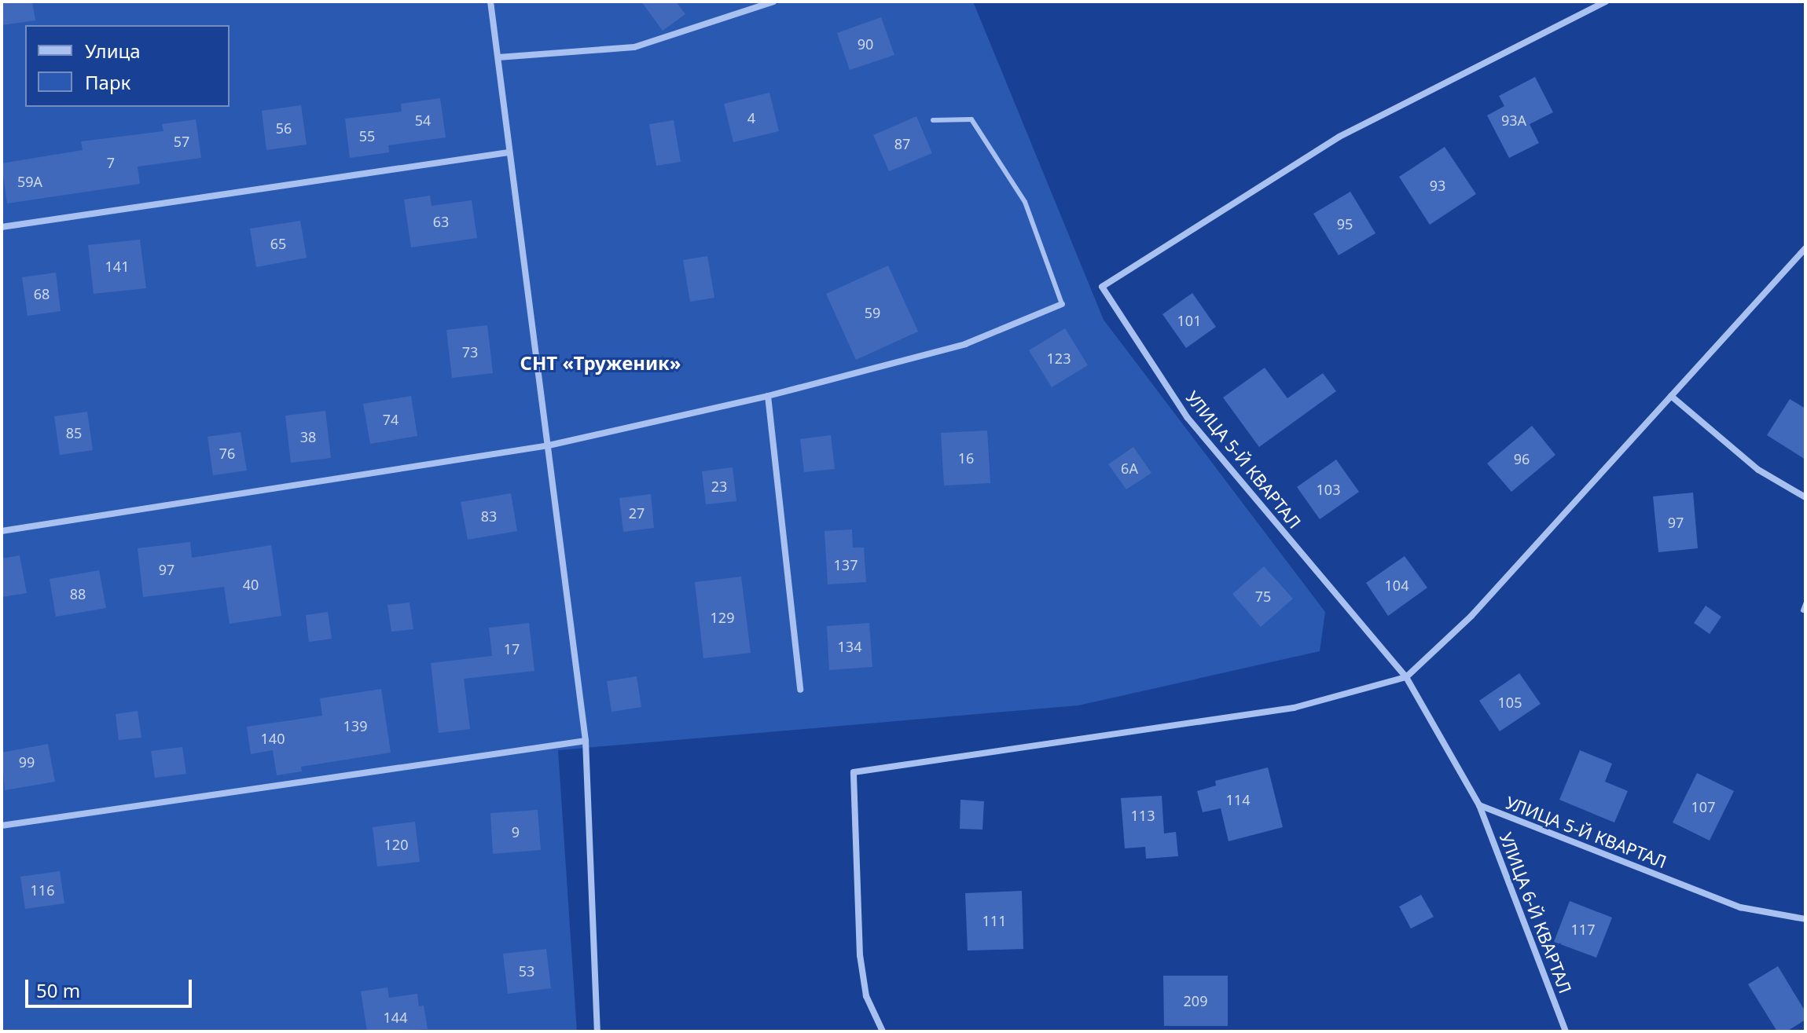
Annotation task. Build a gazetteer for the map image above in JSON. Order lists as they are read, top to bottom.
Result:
{
  "streets": {
    "street": ["УЛИЦА 5-Й КВАРТАЛ", "УЛИЦА 6-Й КВАРТАЛ"]
  },
  "crossings": [
    ["УЛИЦА 5-Й КВАРТАЛ", "УЛИЦА 6-Й КВАРТАЛ"]
  ],
  "districts": ["СНТ «Труженик»"],
  "house_numbers": [
    "90",
    "4",
    "54",
    "93А",
    "56",
    "55",
    "57",
    "87",
    "7",
    "59А",
    "93",
    "63",
    "95",
    "65",
    "141",
    "68",
    "59",
    "101",
    "73",
    "123",
    "74",
    "85",
    "38",
    "76",
    "16",
    "96",
    "6А",
    "23",
    "103",
    "27",
    "83",
    "97",
    "137",
    "97",
    "40",
    "104",
    "88",
    "75",
    "129",
    "134",
    "17",
    "105",
    "139",
    "140",
    "99",
    "114",
    "107",
    "113",
    "9",
    "120",
    "116",
    "111",
    "117",
    "53",
    "209",
    "144"
  ],
  "legend": ["Улица", "Парк"],
  "scale_bar": "50 m"
}
